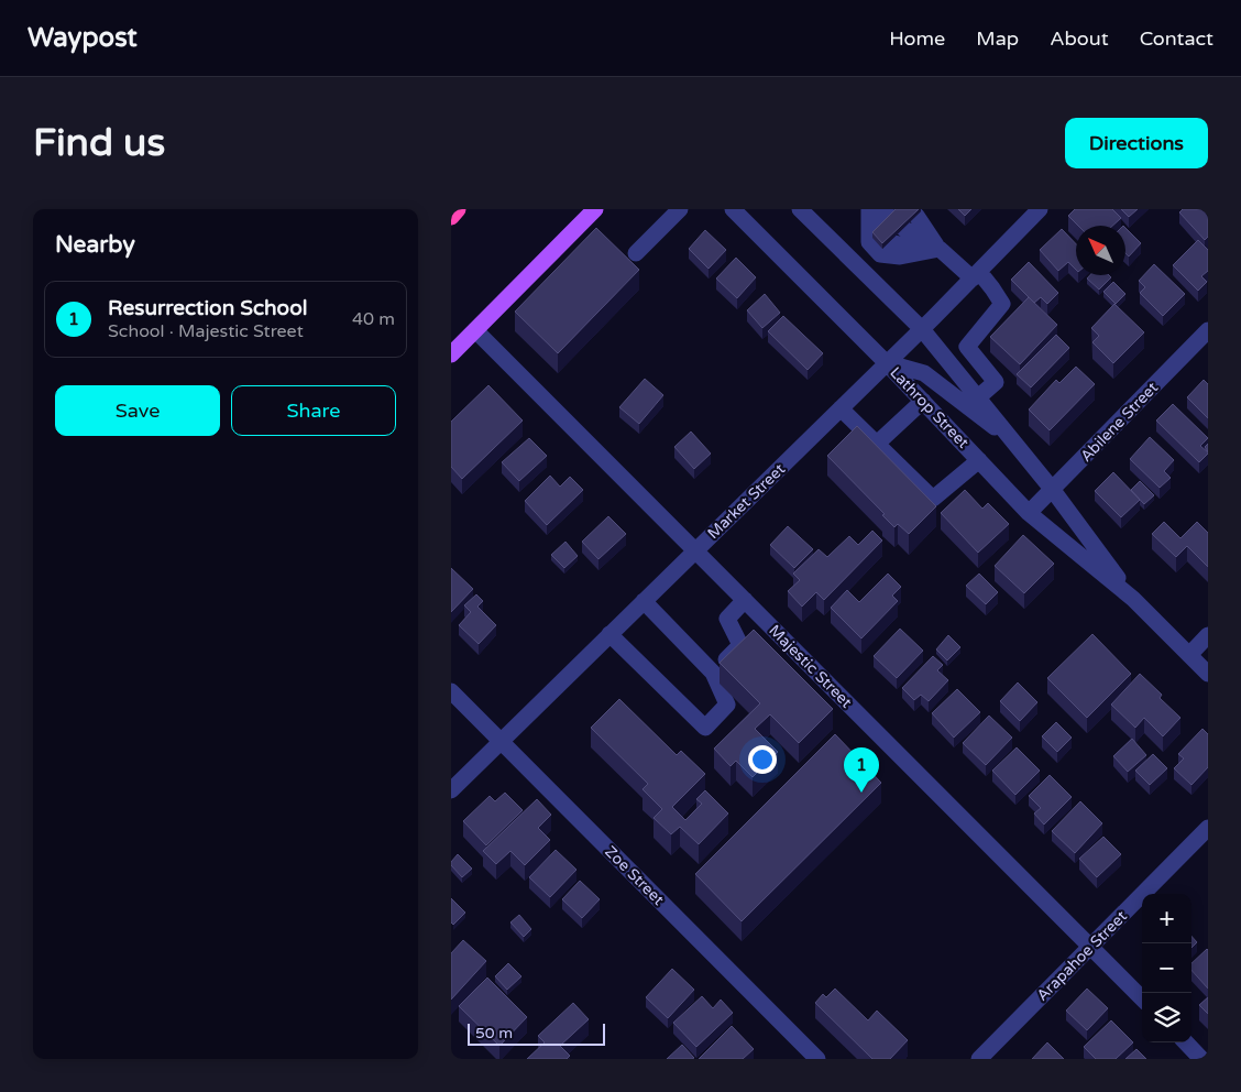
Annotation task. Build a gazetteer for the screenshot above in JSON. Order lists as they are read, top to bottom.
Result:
{
  "streets": {
    "street": [
      "Lathrop Street",
      "Abilene Street",
      "Market Street",
      "Majestic Street",
      "Zoe Street",
      "Arapahoe Street"
    ]
  },
  "crossings": [
    ["Lathrop Street", "Abilene Street"],
    ["Lathrop Street", "Market Street"],
    ["Market Street", "Majestic Street"],
    ["Market Street", "Zoe Street"],
    ["Majestic Street", "Arapahoe Street"]
  ],
  "scale_bar": "50 m",
  "north": "top left",
  "page": {
    "header": "Waypost",
    "nav": [
      "Home",
      "Map",
      "About",
      "Contact"
    ],
    "buttons": [
      "Directions",
      ["Save", "Share"]
    ],
    "title": "Find us",
    "heading": "Nearby",
    "list": [
      {
        "mark": "1",
        "name": "Resurrection School",
        "note": "School · Majestic Street",
        "value": "40 m"
      }
    ],
    "pins": "1",
    "map_buttons": ["+", "−"],
    "scale": "50 m"
  }
}
